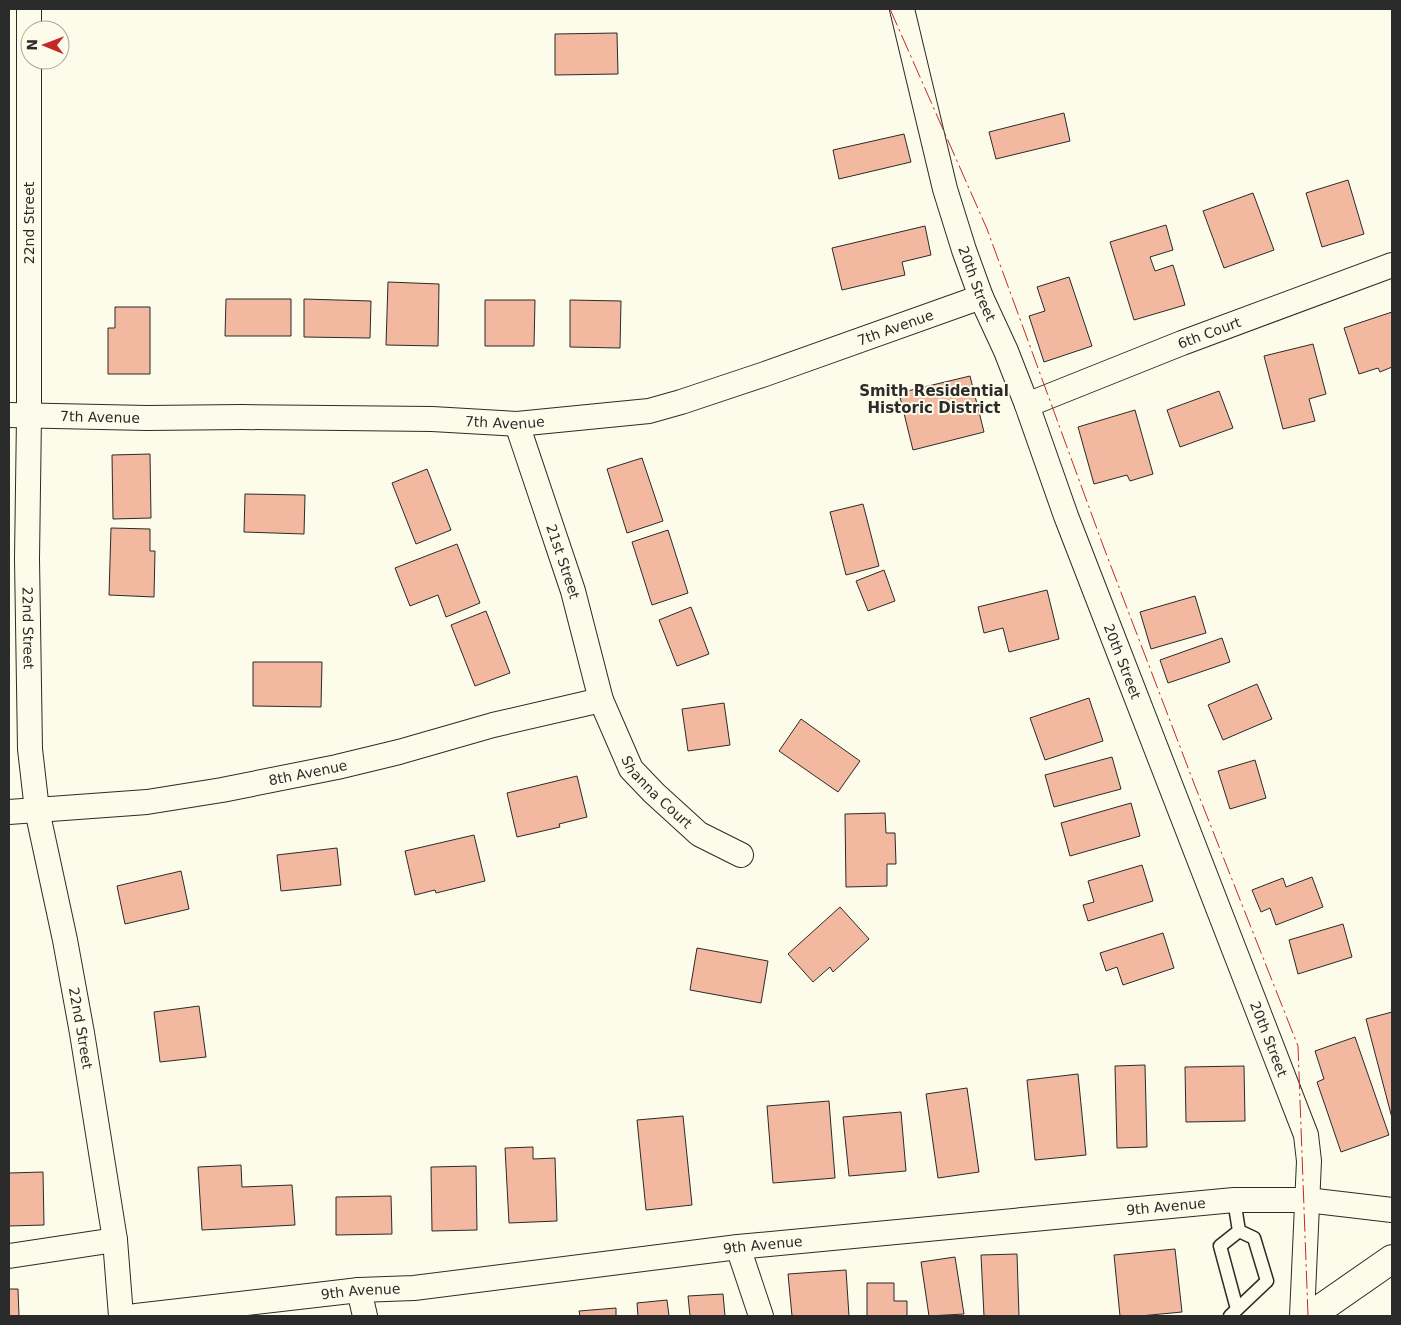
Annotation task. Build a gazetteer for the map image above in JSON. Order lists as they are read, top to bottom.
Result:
{
  "streets": {
    "street": [
      "22nd Street",
      "20th Street",
      "7th Avenue",
      "6th Court",
      "21st Street",
      "8th Avenue",
      "Shanna Court",
      "9th Avenue"
    ]
  },
  "crossings": [
    ["22nd Street", "7th Avenue"],
    ["22nd Street", "8th Avenue"],
    ["20th Street", "7th Avenue"],
    ["20th Street", "6th Court"],
    ["20th Street", "9th Avenue"],
    ["7th Avenue", "21st Street"],
    ["21st Street", "8th Avenue"],
    ["21st Street", "Shanna Court"],
    ["8th Avenue", "Shanna Court"]
  ],
  "districts": ["Smith Residential Historic District"],
  "north": "left"
}
